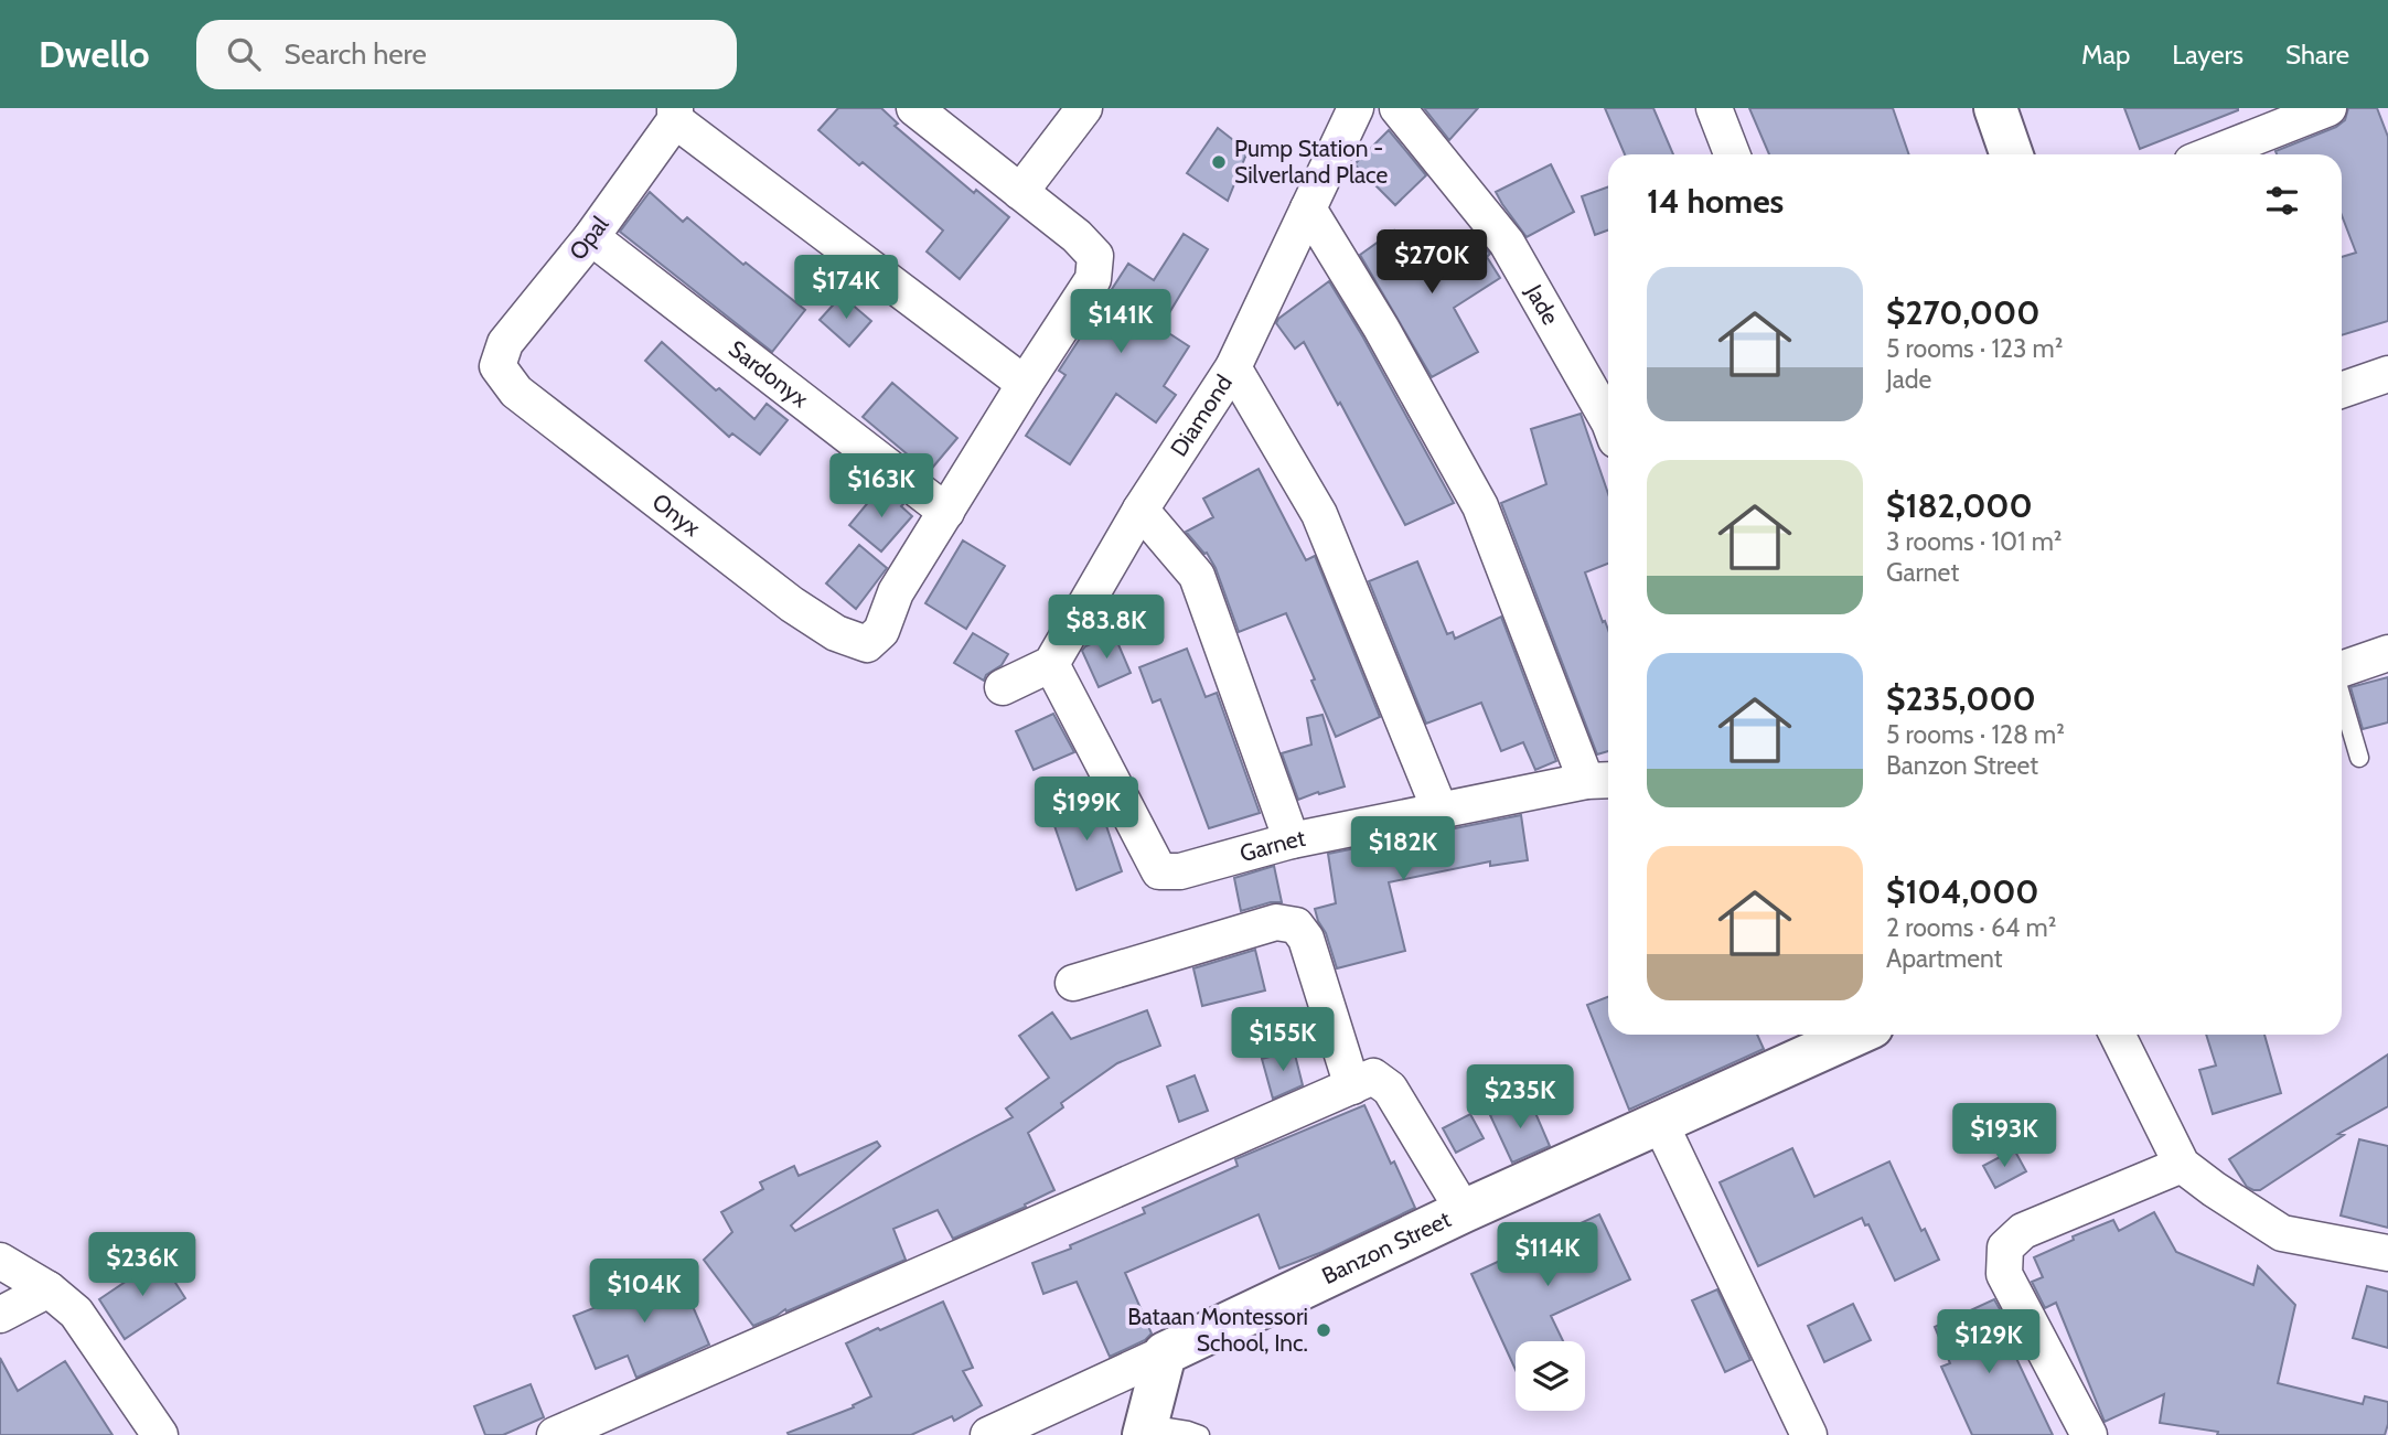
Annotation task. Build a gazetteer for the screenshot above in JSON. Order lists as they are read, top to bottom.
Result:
{
  "streets": {
    "street": [
      "Opal",
      "Jade",
      "Sardonyx",
      "Diamond",
      "Onyx",
      "Garnet",
      "Banzon Street"
    ]
  },
  "crossings": [
    ["Opal", "Sardonyx"],
    ["Opal", "Onyx"],
    ["Sardonyx", "Onyx"],
    ["Diamond", "Garnet"]
  ],
  "places": ["Pump Station - Silverland Place", "Bataan Montessori School, Inc."],
  "page": {
    "header": "Dwello",
    "search": "Search here",
    "nav": ["Map", "Layers", "Share"],
    "heading": "14 homes",
    "price": [
      "$270K",
      "$174K",
      "$141K",
      "$163K",
      "$83.8K",
      "$199K",
      "$182K",
      "$155K",
      "$235K",
      "$193K",
      "$114K",
      "$236K",
      "$104K",
      "$129K"
    ],
    "list": [
      {
        "name": "$270,000",
        "note": "5 rooms · 123 m² · Jade"
      },
      {
        "name": "$182,000",
        "note": "3 rooms · 101 m² · Garnet"
      },
      {
        "name": "$235,000",
        "note": "5 rooms · 128 m² · Banzon Street"
      },
      {
        "name": "$104,000",
        "note": "2 rooms · 64 m² · Apartment"
      }
    ]
  }
}
